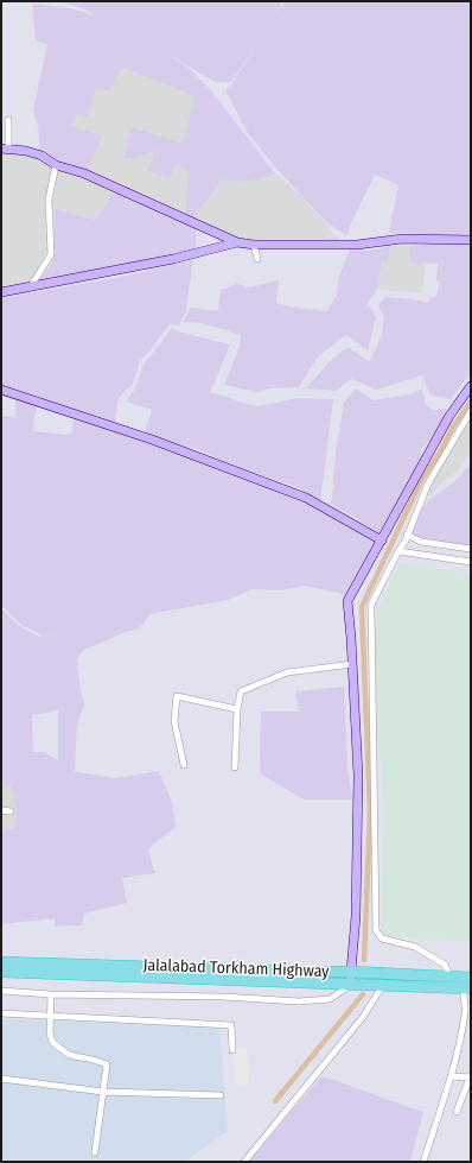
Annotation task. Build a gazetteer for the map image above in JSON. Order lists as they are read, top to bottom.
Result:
{
  "streets": {
    "highway": ["Jalalabad Torkham Highway"]
  }
}
